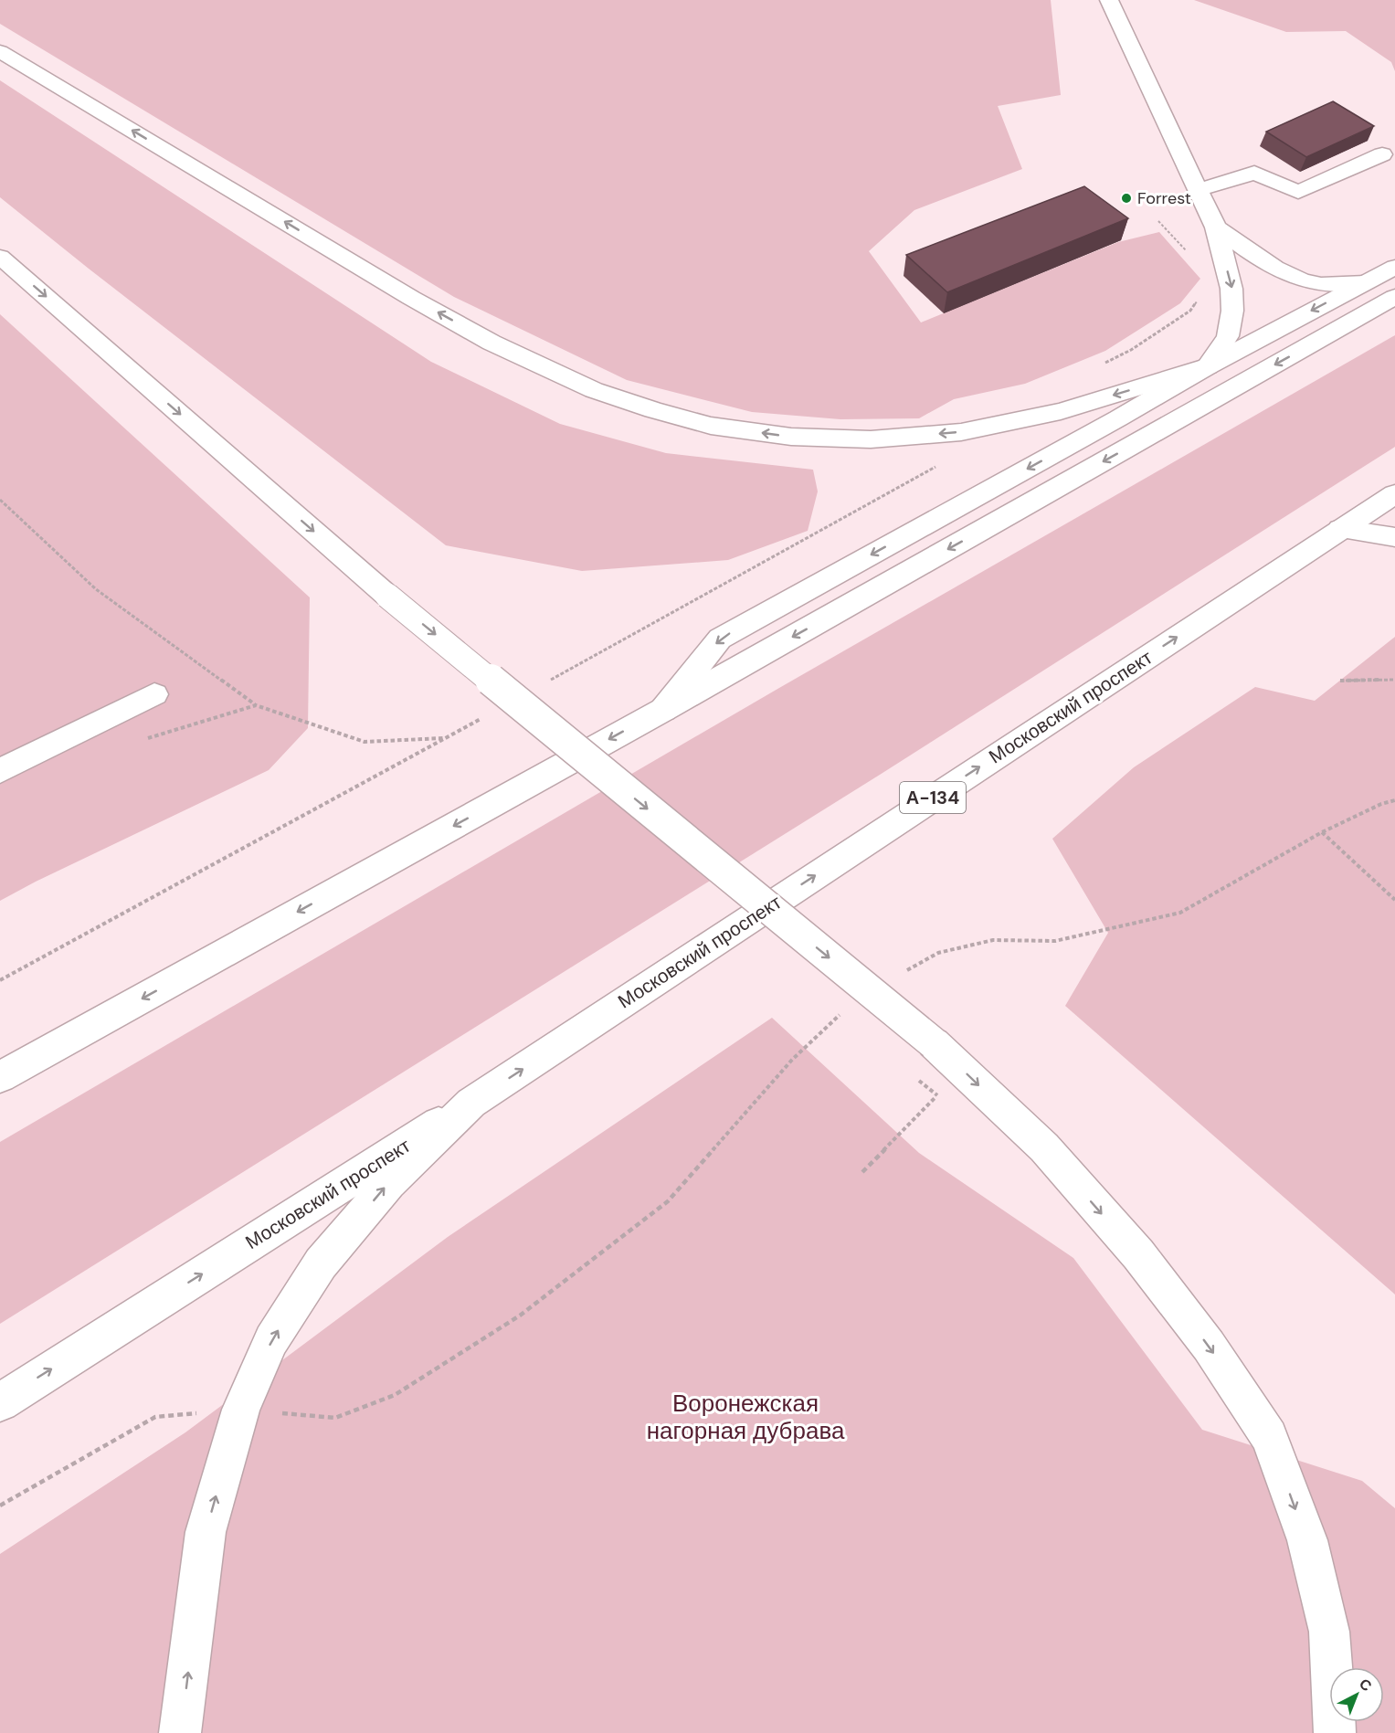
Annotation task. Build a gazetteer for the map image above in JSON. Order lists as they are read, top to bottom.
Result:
{
  "streets": {
    "main road": ["Московский проспект", "А-134"]
  },
  "parks": ["Воронежская нагорная дубрава"],
  "places": ["Forrest"],
  "north": "top right"
}
